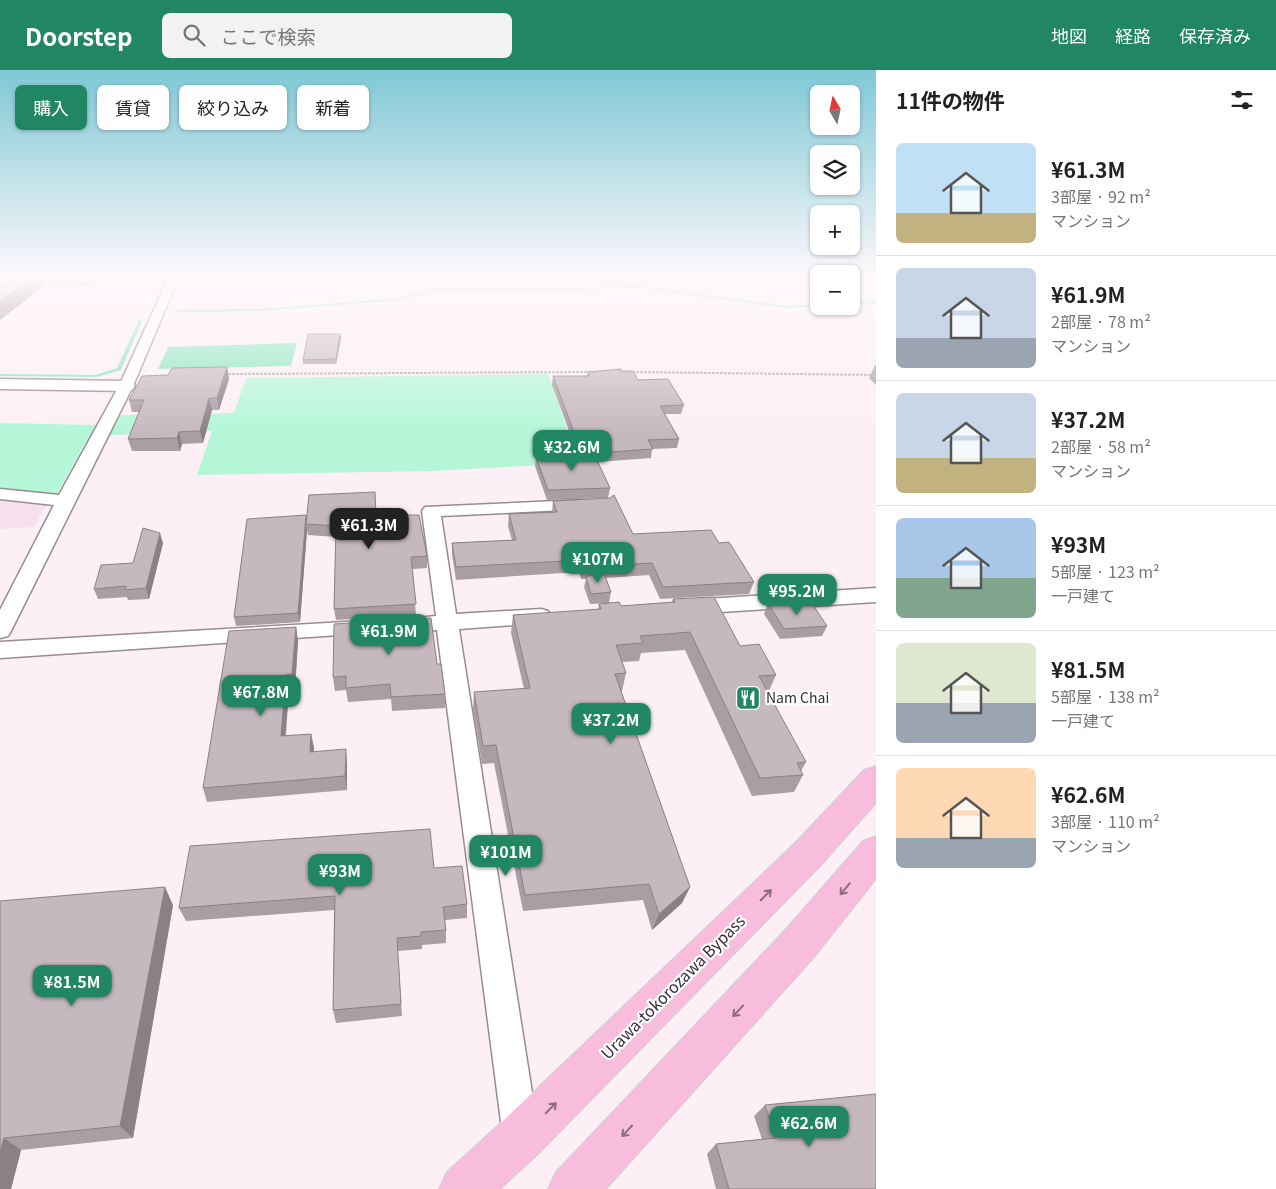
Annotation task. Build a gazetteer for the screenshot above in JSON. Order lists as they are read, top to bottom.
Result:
{
  "streets": {
    "highway": ["Urawa-tokorozawa Bypass"]
  },
  "places": {
    "restaurant": ["Nam Chai"]
  },
  "north": "top",
  "page": {
    "header": "Doorstep",
    "search": "ここで検索",
    "nav": ["地図", "経路", "保存済み"],
    "heading": "11件の物件",
    "map_buttons": ["+", "−"],
    "chip": [
      "購入",
      "賃貸",
      "絞り込み",
      "新着"
    ],
    "list": [
      {
        "name": "¥61.3M",
        "note": "3部屋 · 92 m² · マンション"
      },
      {
        "name": "¥61.9M",
        "note": "2部屋 · 78 m² · マンション"
      },
      {
        "name": "¥37.2M",
        "note": "2部屋 · 58 m² · マンション"
      },
      {
        "name": "¥93M",
        "note": "5部屋 · 123 m² · 一戸建て"
      },
      {
        "name": "¥81.5M",
        "note": "5部屋 · 138 m² · 一戸建て"
      },
      {
        "name": "¥62.6M",
        "note": "3部屋 · 110 m² · マンション"
      }
    ],
    "price": [
      "¥32.6M",
      "¥61.3M",
      "¥107M",
      "¥95.2M",
      "¥61.9M",
      "¥67.8M",
      "¥37.2M",
      "¥101M",
      "¥93M",
      "¥81.5M",
      "¥62.6M"
    ]
  }
}
